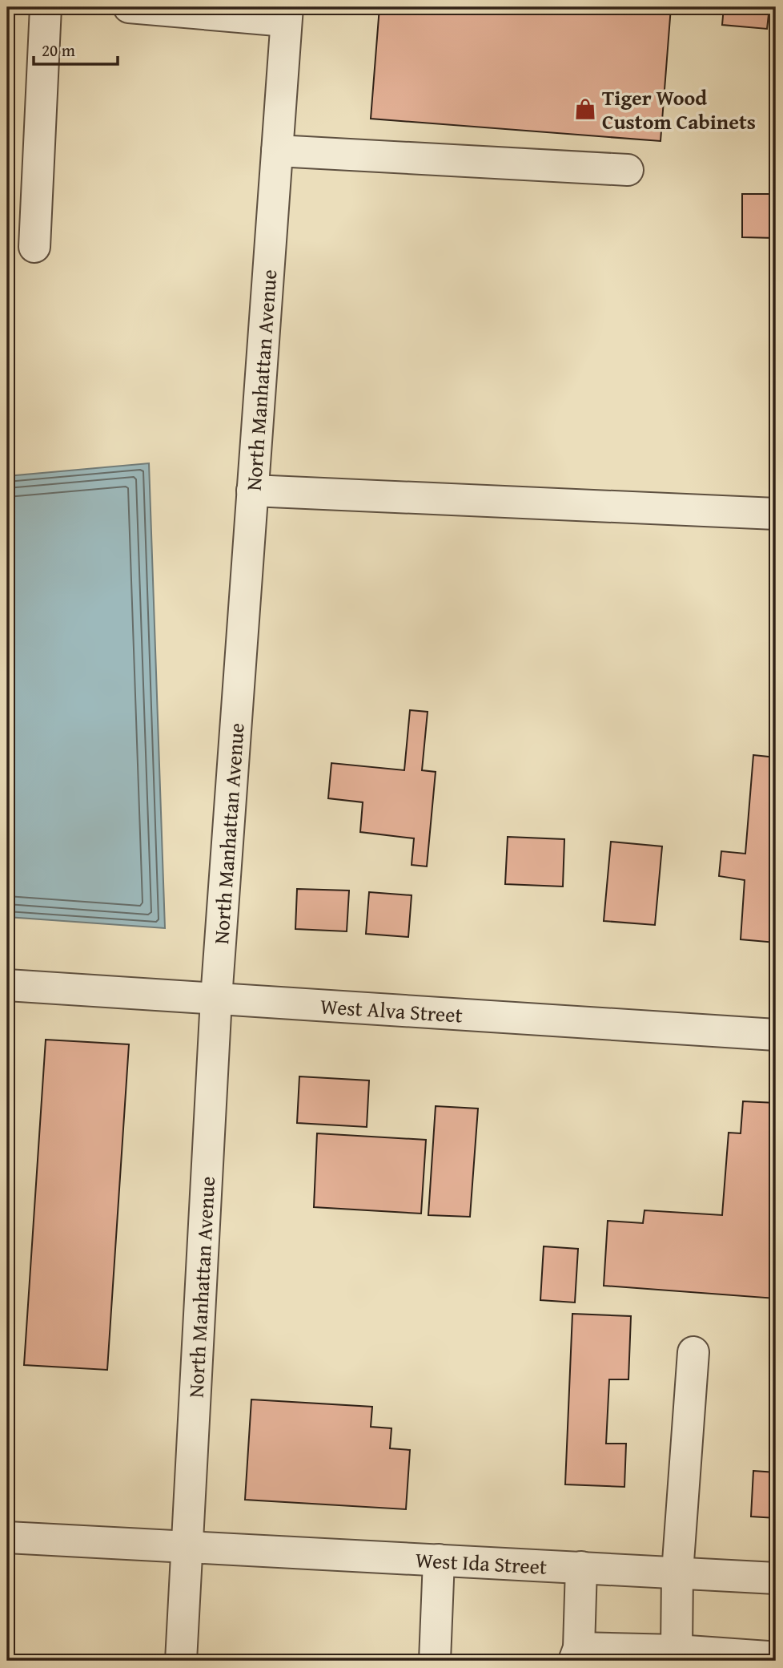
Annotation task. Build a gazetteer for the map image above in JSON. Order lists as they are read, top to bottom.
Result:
{
  "streets": {
    "street": ["North Manhattan Avenue", "West Alva Street", "West Ida Street"]
  },
  "crossings": [
    ["North Manhattan Avenue", "West Alva Street"],
    ["North Manhattan Avenue", "West Ida Street"]
  ],
  "places": {
    "shop": ["Tiger Wood Custom Cabinets"]
  },
  "scale_bar": "20 m"
}
